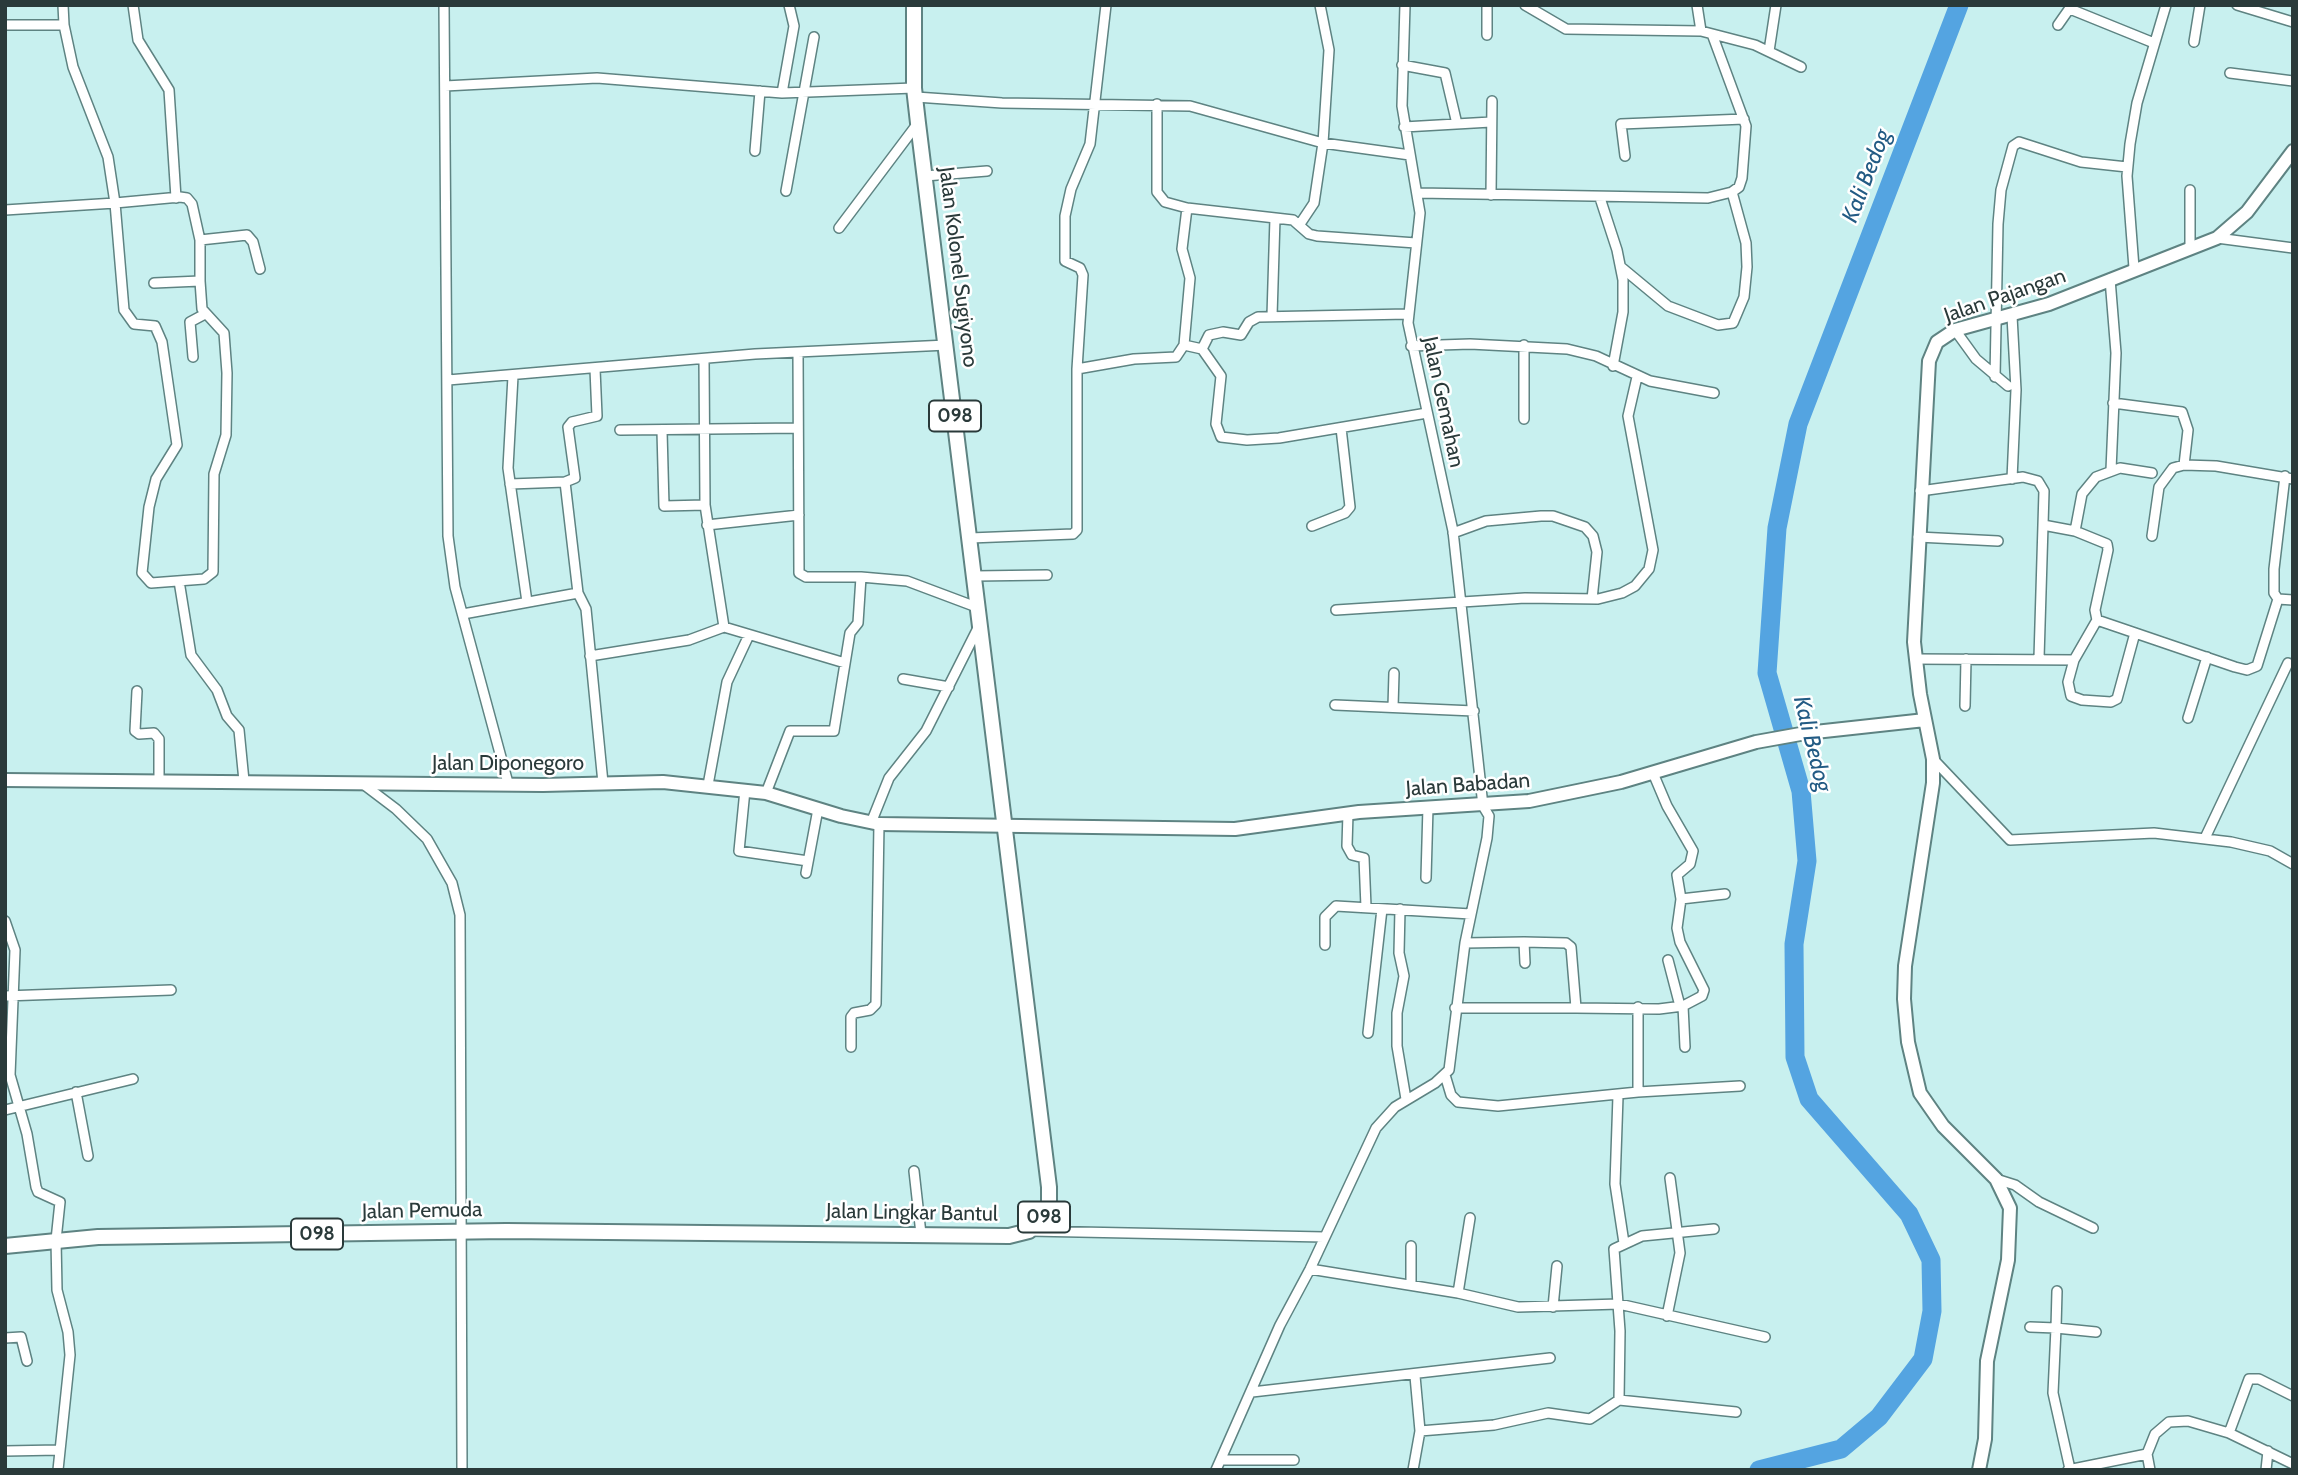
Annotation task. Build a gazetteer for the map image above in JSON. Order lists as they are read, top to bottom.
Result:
{
  "streets": {
    "main road": [
      "Jalan Kolonel Sugiyono",
      "Jalan Pajangan",
      "098",
      "Jalan Diponegoro",
      "Jalan Babadan",
      "Jalan Pemuda",
      "Jalan Lingkar Bantul"
    ],
    "street": ["Jalan Gemahan"]
  },
  "crossings": [
    ["Jalan Kolonel Sugiyono", "098"],
    ["Jalan Kolonel Sugiyono", "Jalan Diponegoro"],
    ["Jalan Kolonel Sugiyono", "Jalan Babadan"],
    ["Jalan Pajangan", "Jalan Babadan"],
    ["Jalan Gemahan", "Jalan Babadan"],
    ["098", "Jalan Diponegoro"],
    ["098", "Jalan Babadan"],
    ["098", "Jalan Lingkar Bantul"],
    ["Jalan Diponegoro", "Jalan Babadan"],
    ["Jalan Pemuda", "Jalan Lingkar Bantul"]
  ],
  "water": ["Kali Bedog"]
}
